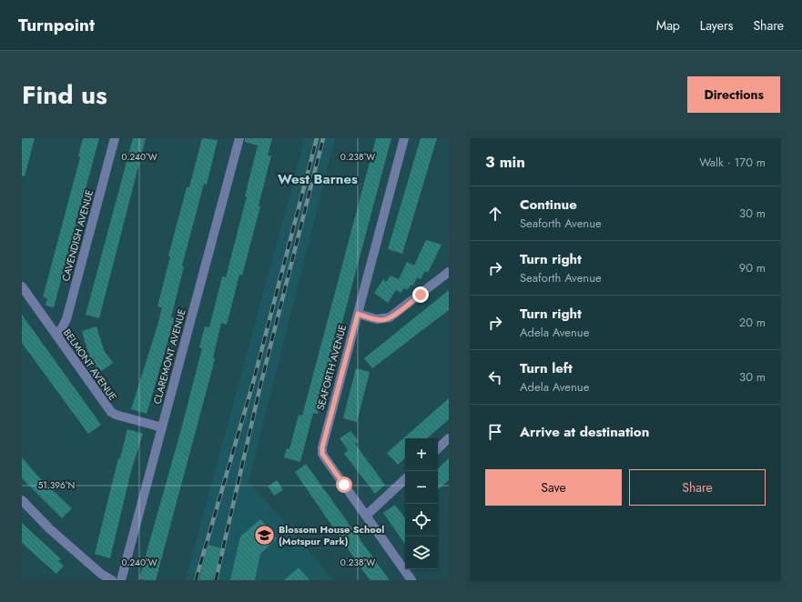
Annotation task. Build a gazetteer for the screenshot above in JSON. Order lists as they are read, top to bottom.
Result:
{
  "streets": {
    "street": [
      "CAVENDISH AVENUE",
      "CLAREMONT AVENUE",
      "BELMONT AVENUE",
      "SEAFORTH AVENUE"
    ]
  },
  "crossings": [
    ["CAVENDISH AVENUE", "BELMONT AVENUE"],
    ["CLAREMONT AVENUE", "BELMONT AVENUE"]
  ],
  "districts": ["West Barnes"],
  "places": {
    "school or university": ["Blossom House School (Motspur Park)"]
  },
  "page": {
    "header": "Turnpoint",
    "nav": ["Map", "Layers", "Share"],
    "title": "Find us",
    "buttons": [
      "Directions",
      ["Save", "Share"]
    ],
    "heading": ["3 min", "Walk · 170 m"],
    "list": [
      ["Continue", "Seaforth Avenue", "30 m"],
      ["Turn right", "Seaforth Avenue", "90 m"],
      ["Turn right", "Adela Avenue", "20 m"],
      ["Turn left", "Adela Avenue", "30 m"],
      "Arrive at destination"
    ],
    "map_buttons": ["+", "−"]
  },
  "coordinates": ["0.240°W", "0.238°W", "51.396°N"]
}
